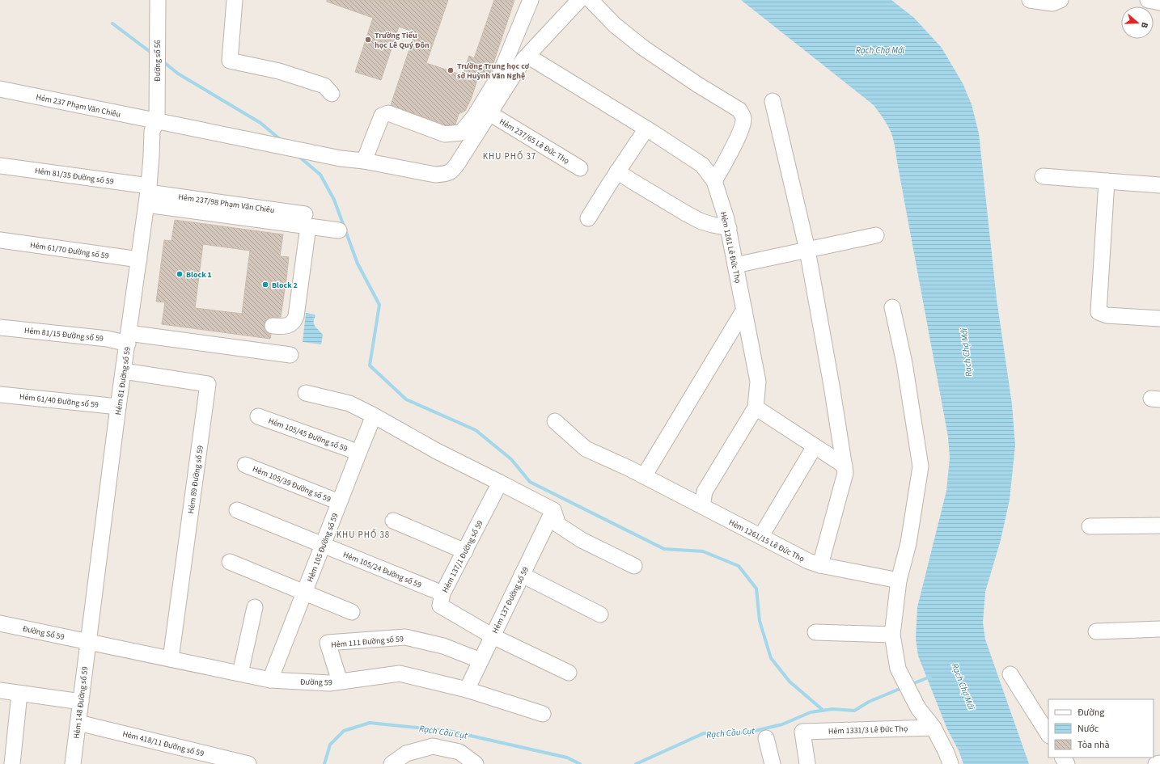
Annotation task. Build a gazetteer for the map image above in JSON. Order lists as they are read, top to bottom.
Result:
{
  "streets": {
    "street": [
      "Đường số 56",
      "Hẻm 237 Phạm Văn Chiêu",
      "Hẻm 237/65 Lê Đức Thọ",
      "Hẻm 81/35 Đường số 59",
      "Hẻm 1261 Lê Đức Thọ",
      "Hẻm 61/70 Đường số 59",
      "Hẻm 81/15 Đường số 59",
      "Hẻm 81 Đường số 59",
      "Hẻm 61/40 Đường số 59",
      "Hẻm 105/45 Đường số 59",
      "Hẻm 89 Đường số 59",
      "Hẻm 105/39 Đường số 59",
      "Hẻm 1261/15 Lê Đức Thọ",
      "Hẻm 105 Đường số 59",
      "Hẻm 137/1 Đường số 59",
      "Hẻm 105/24 Đường số 59",
      "Hẻm 137 Đường số 59",
      "Đường Số 59",
      "Hẻm 111 Đường số 59",
      "Đường 59",
      "Hẻm 148 Đường số 59",
      "Hẻm 1331/3 Lê Đức Thọ",
      "Hẻm 418/11 Đường số 59"
    ]
  },
  "crossings": [
    ["Đường số 56", "Hẻm 237 Phạm Văn Chiêu"],
    ["Đường số 56", "Hẻm 81 Đường số 59"],
    ["Hẻm 237 Phạm Văn Chiêu", "Hẻm 237/65 Lê Đức Thọ"],
    ["Hẻm 237 Phạm Văn Chiêu", "Hẻm 1261 Lê Đức Thọ"],
    ["Hẻm 237 Phạm Văn Chiêu", "Hẻm 81 Đường số 59"],
    ["Hẻm 81/35 Đường số 59", "Hẻm 81 Đường số 59"],
    ["Hẻm 1261 Lê Đức Thọ", "Hẻm 1261/15 Lê Đức Thọ"],
    ["Hẻm 61/70 Đường số 59", "Hẻm 81 Đường số 59"],
    ["Hẻm 81/15 Đường số 59", "Hẻm 81 Đường số 59"],
    ["Hẻm 81 Đường số 59", "Hẻm 61/40 Đường số 59"],
    ["Hẻm 81 Đường số 59", "Hẻm 89 Đường số 59"],
    ["Hẻm 81 Đường số 59", "Đường Số 59"],
    ["Hẻm 81 Đường số 59", "Đường 59"],
    ["Hẻm 81 Đường số 59", "Hẻm 148 Đường số 59"],
    ["Hẻm 105/45 Đường số 59", "Hẻm 105 Đường số 59"],
    ["Hẻm 89 Đường số 59", "Đường 59"],
    ["Hẻm 105/39 Đường số 59", "Hẻm 105 Đường số 59"],
    ["Hẻm 105 Đường số 59", "Hẻm 105/24 Đường số 59"],
    ["Hẻm 105 Đường số 59", "Đường 59"],
    ["Hẻm 137/1 Đường số 59", "Hẻm 105/24 Đường số 59"],
    ["Hẻm 137/1 Đường số 59", "Hẻm 137 Đường số 59"],
    ["Hẻm 137 Đường số 59", "Hẻm 111 Đường số 59"],
    ["Hẻm 137 Đường số 59", "Đường 59"],
    ["Đường Số 59", "Đường 59"],
    ["Đường Số 59", "Hẻm 148 Đường số 59"],
    ["Hẻm 111 Đường số 59", "Đường 59"],
    ["Đường 59", "Hẻm 148 Đường số 59"],
    ["Hẻm 148 Đường số 59", "Hẻm 418/11 Đường số 59"]
  ],
  "districts": ["KHU PHỐ 37", "KHU PHỐ 38"],
  "water": ["Rạch Chợ Mới", "Rạch Cầu Cụt"],
  "places": [
    "Trường Tiểu học Lê Quý Đôn",
    "Trường Trung học cơ sở Huỳnh Văn Nghệ",
    "Block 1",
    "Block 2"
  ],
  "legend": ["Đường", "Nước", "Tòa nhà"],
  "north": "right"
}
